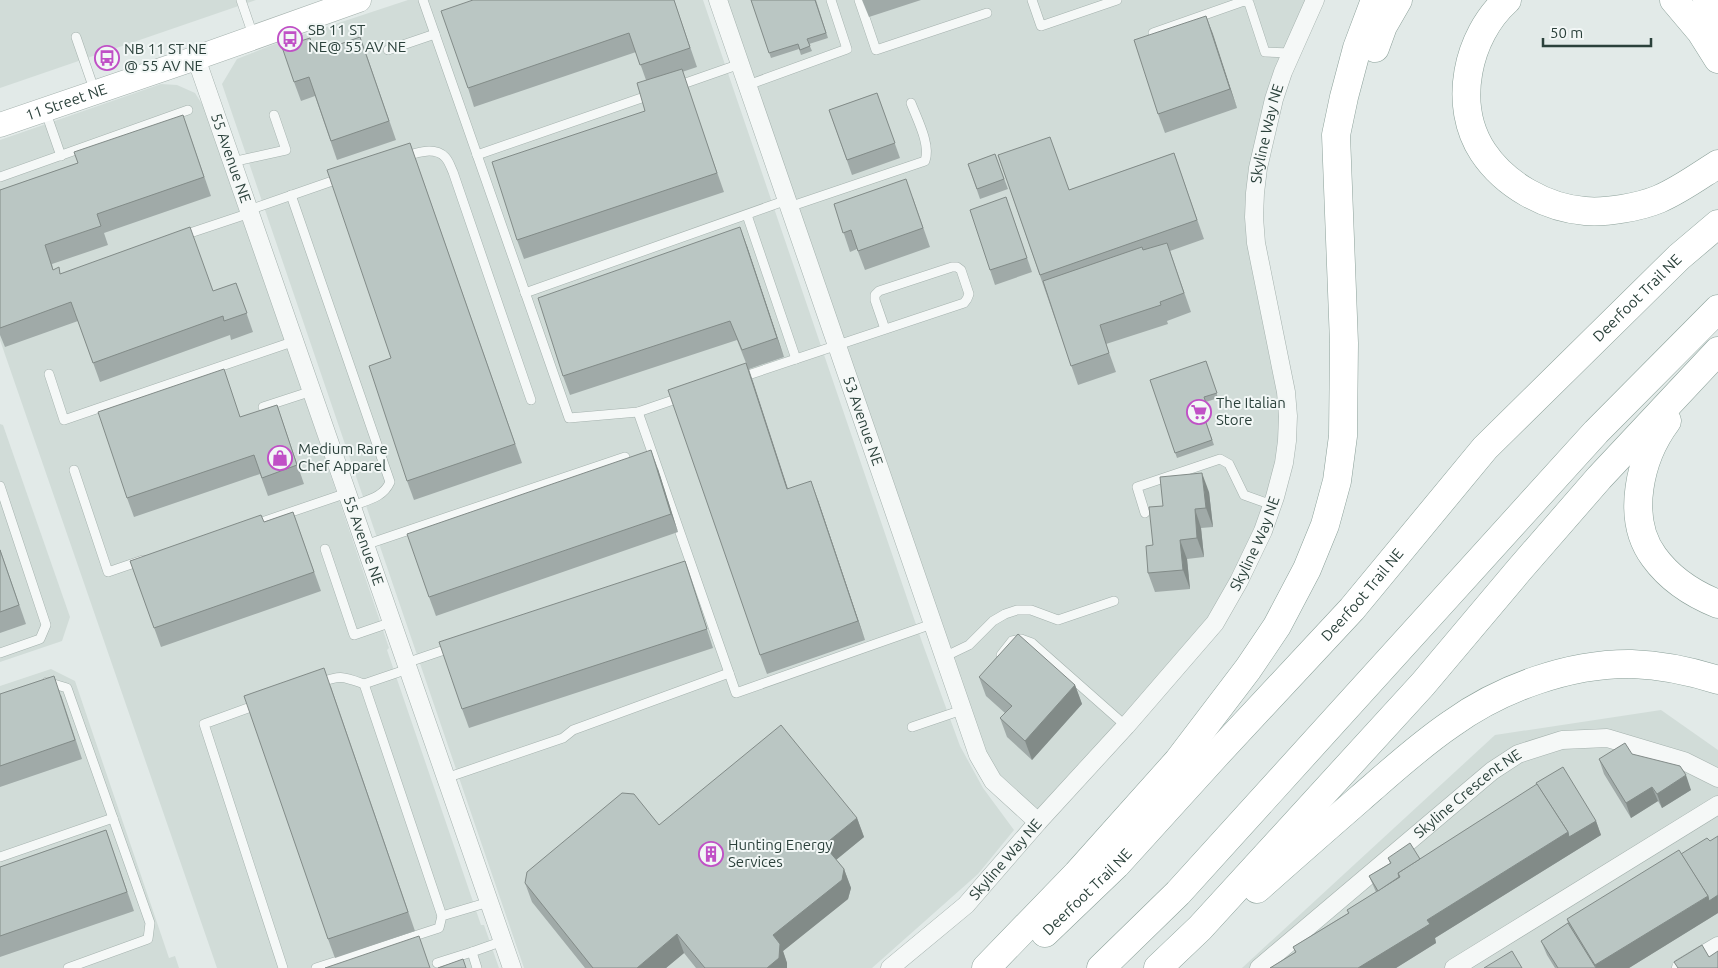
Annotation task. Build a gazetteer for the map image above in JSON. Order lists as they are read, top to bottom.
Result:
{
  "streets": {
    "main road": ["Deerfoot Trail NE"],
    "street": [
      "11 Street NE",
      "Skyline Way NE",
      "55 Avenue NE",
      "53 Avenue NE",
      "Skyline Crescent NE"
    ]
  },
  "crossings": [
    ["11 Street NE", "55 Avenue NE"],
    ["Skyline Way NE", "53 Avenue NE"]
  ],
  "places": {
    "bus stop": ["SB 11 ST NE@ 55 AV NE", "NB 11 ST NE @ 55 AV NE"],
    "supermarket": ["The Italian Store"],
    "shop": ["Medium Rare Chef Apparel"],
    "building": ["Hunting Energy Services"]
  },
  "scale_bar": "50 m"
}
